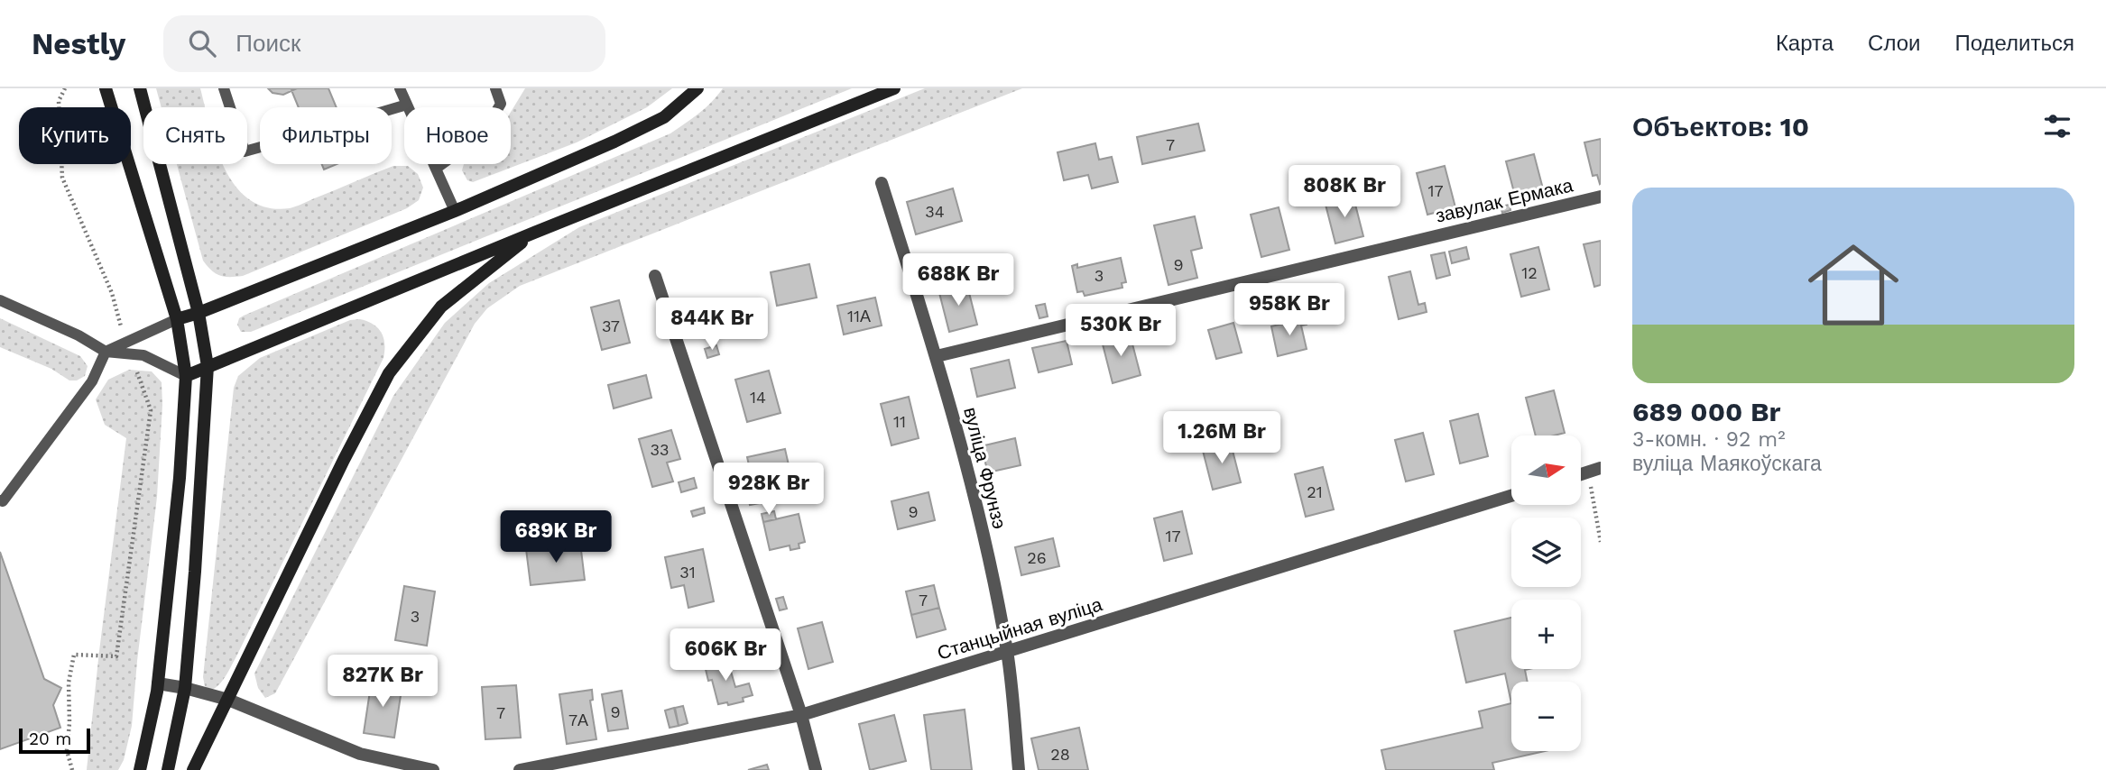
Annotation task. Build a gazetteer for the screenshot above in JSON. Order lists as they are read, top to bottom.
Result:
{
  "streets": {
    "street": ["завулак Ермака", "вуліца Фрунзэ", "Станцыйная вуліца"]
  },
  "crossings": [
    ["завулак Ермака", "вуліца Фрунзэ"],
    ["вуліца Фрунзэ", "Станцыйная вуліца"]
  ],
  "house_numbers": [
    "7",
    "17",
    "34",
    "9",
    "12",
    "3",
    "11А",
    "37",
    "14",
    "11",
    "33",
    "21",
    "9",
    "17",
    "26",
    "31",
    "7",
    "3",
    "9",
    "7",
    "7А",
    "28"
  ],
  "scale_bar": "20 m",
  "north": "right",
  "page": {
    "header": "Nestly",
    "search": "Поиск",
    "nav": ["Карта", "Слои", "Поделиться"],
    "heading": "Объектов: 10",
    "chip": [
      "Купить",
      "Снять",
      "Фильтры",
      "Новое"
    ],
    "list": [
      {
        "name": "689 000 Br",
        "note": "3-комн. · 92 m² · вуліца Маякоўскага"
      }
    ],
    "price": [
      "808K Br",
      "688K Br",
      "958K Br",
      "844K Br",
      "530K Br",
      "1.26M Br",
      "928K Br",
      "689K Br",
      "606K Br",
      "827K Br"
    ],
    "map_buttons": ["+", "−"],
    "scale": "20 m"
  }
}
